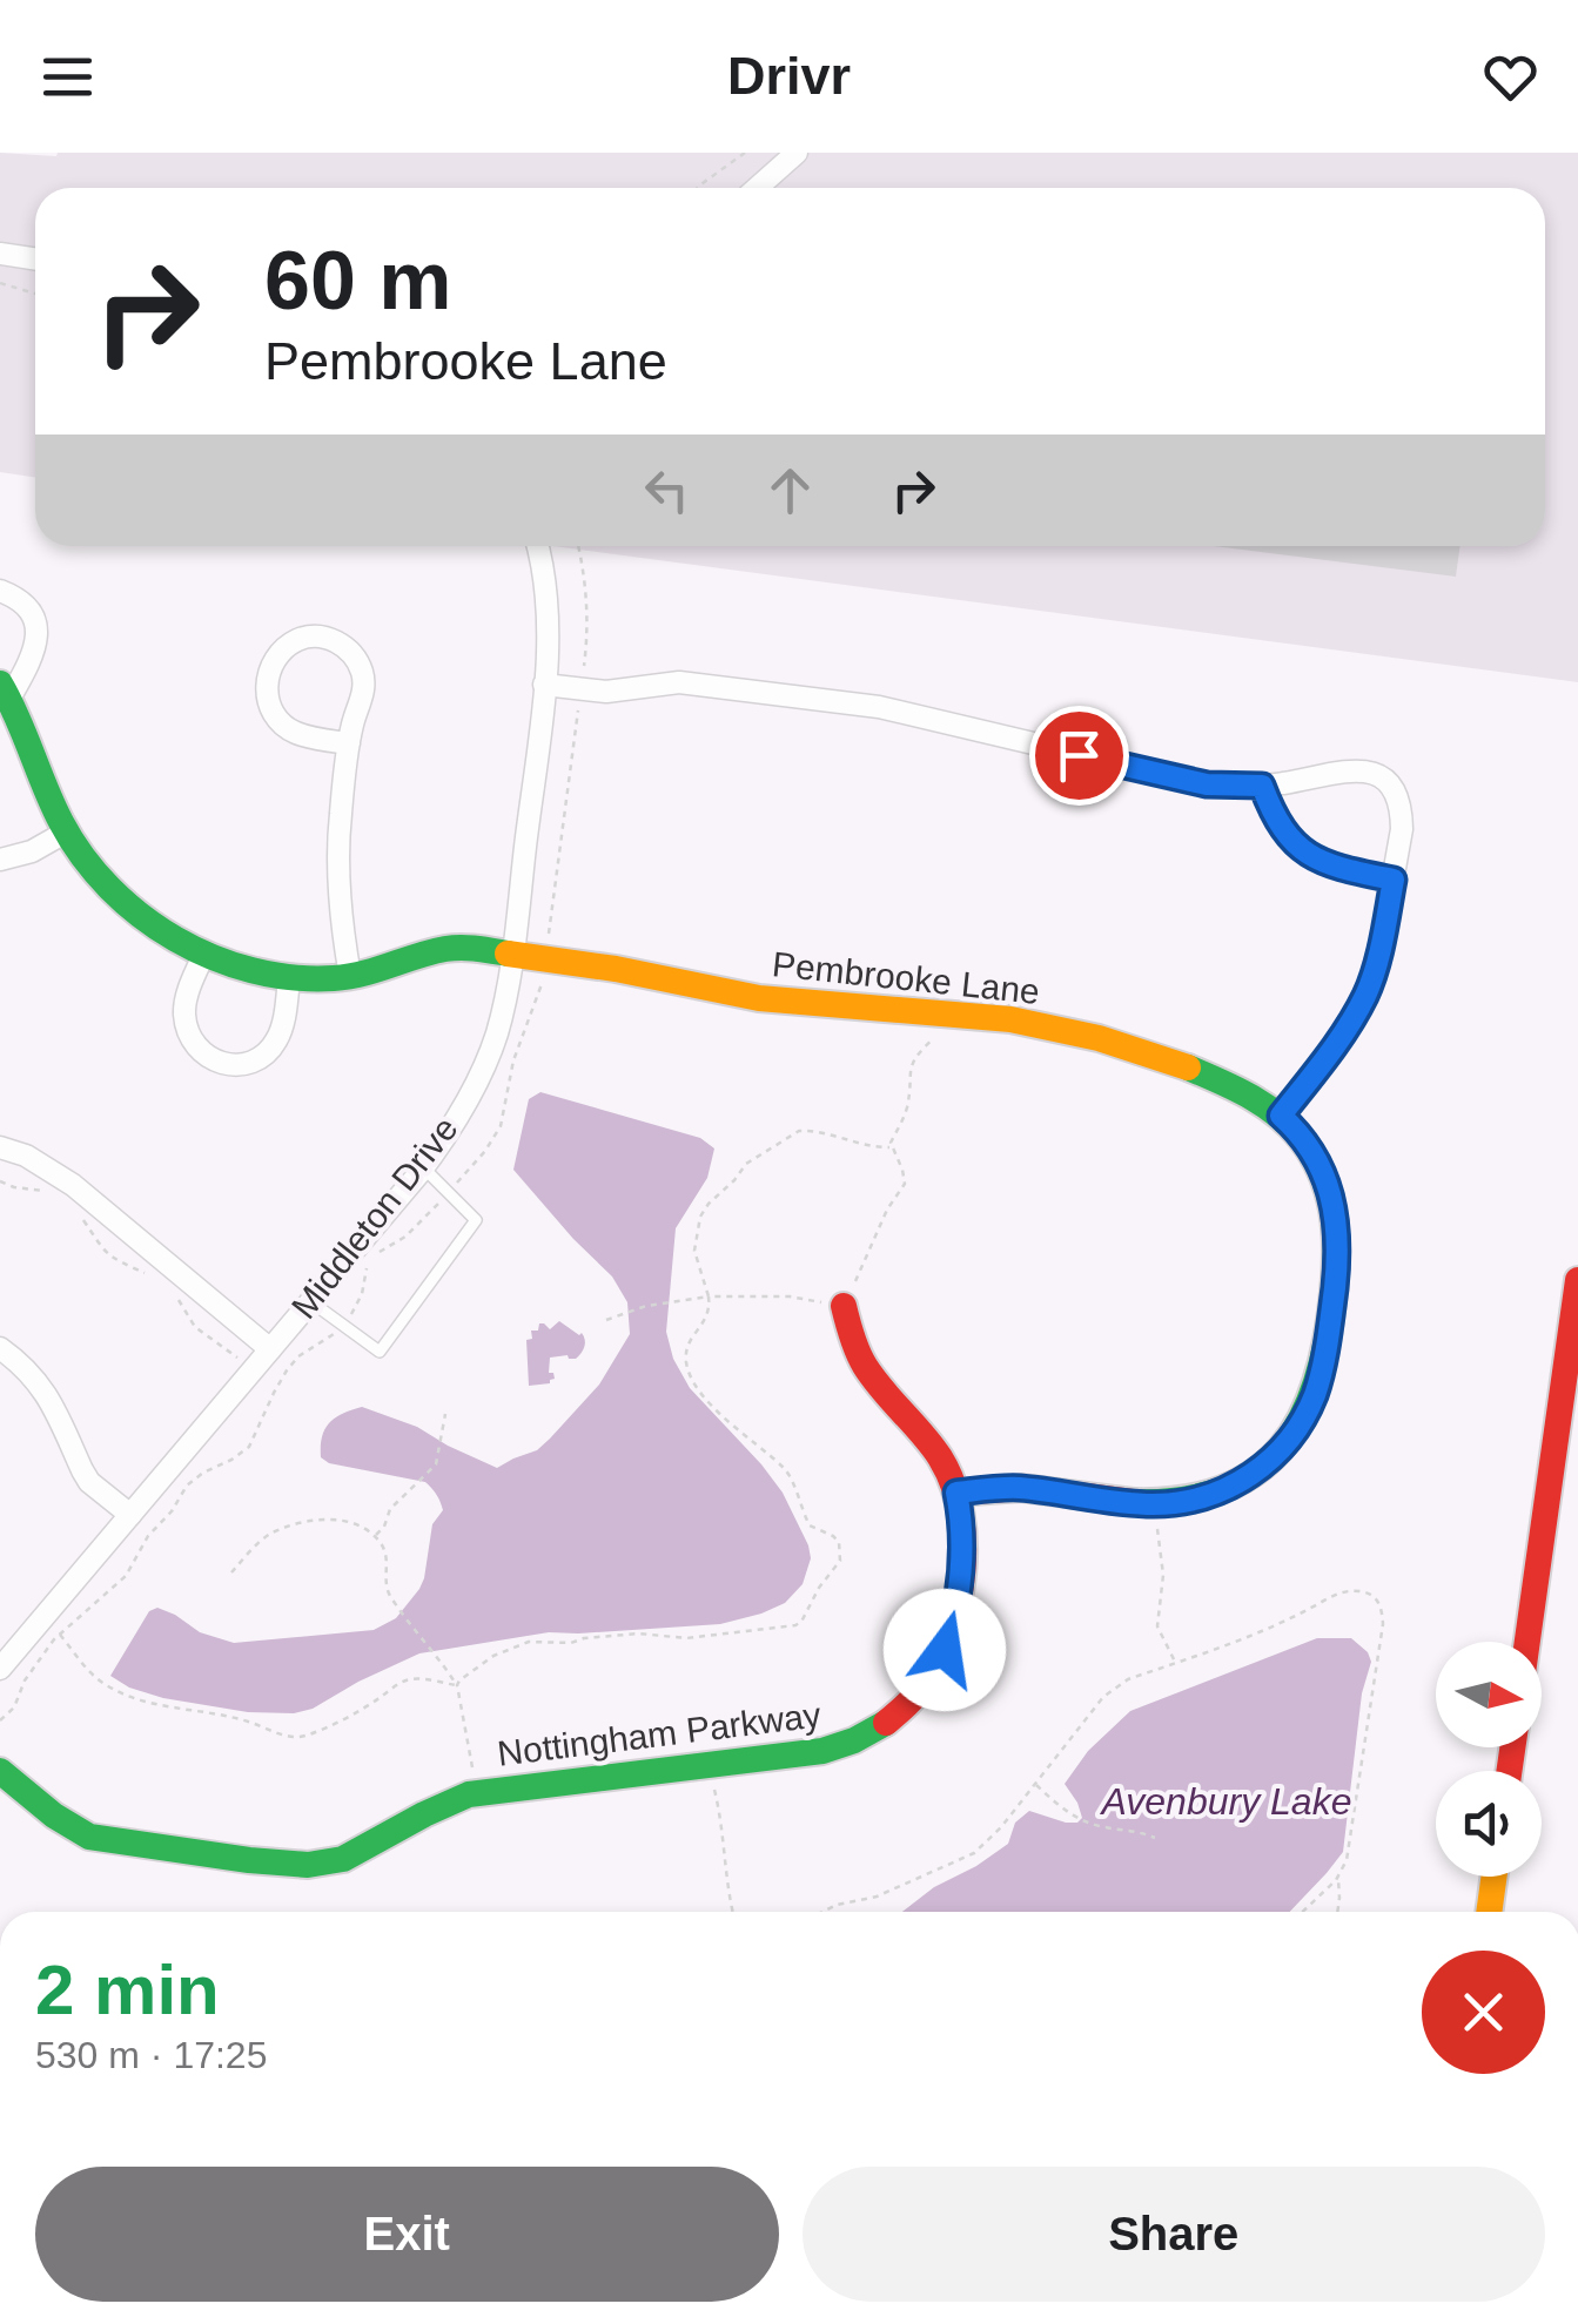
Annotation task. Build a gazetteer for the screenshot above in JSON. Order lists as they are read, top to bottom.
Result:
{
  "streets": {
    "main road": ["Pembrooke Lane", "Nottingham Parkway"],
    "street": ["Middleton Drive"]
  },
  "crossings": [
    ["Pembrooke Lane", "Middleton Drive"],
    ["Pembrooke Lane", "Nottingham Parkway"]
  ],
  "water": ["Avenbury Lake"],
  "north": "right",
  "page": {
    "header": "Drivr",
    "turn": ["60 m", "Pembrooke Lane"],
    "heading": ["2 min", "530 m · 17:25"],
    "buttons": ["Exit", "Share"]
  }
}
